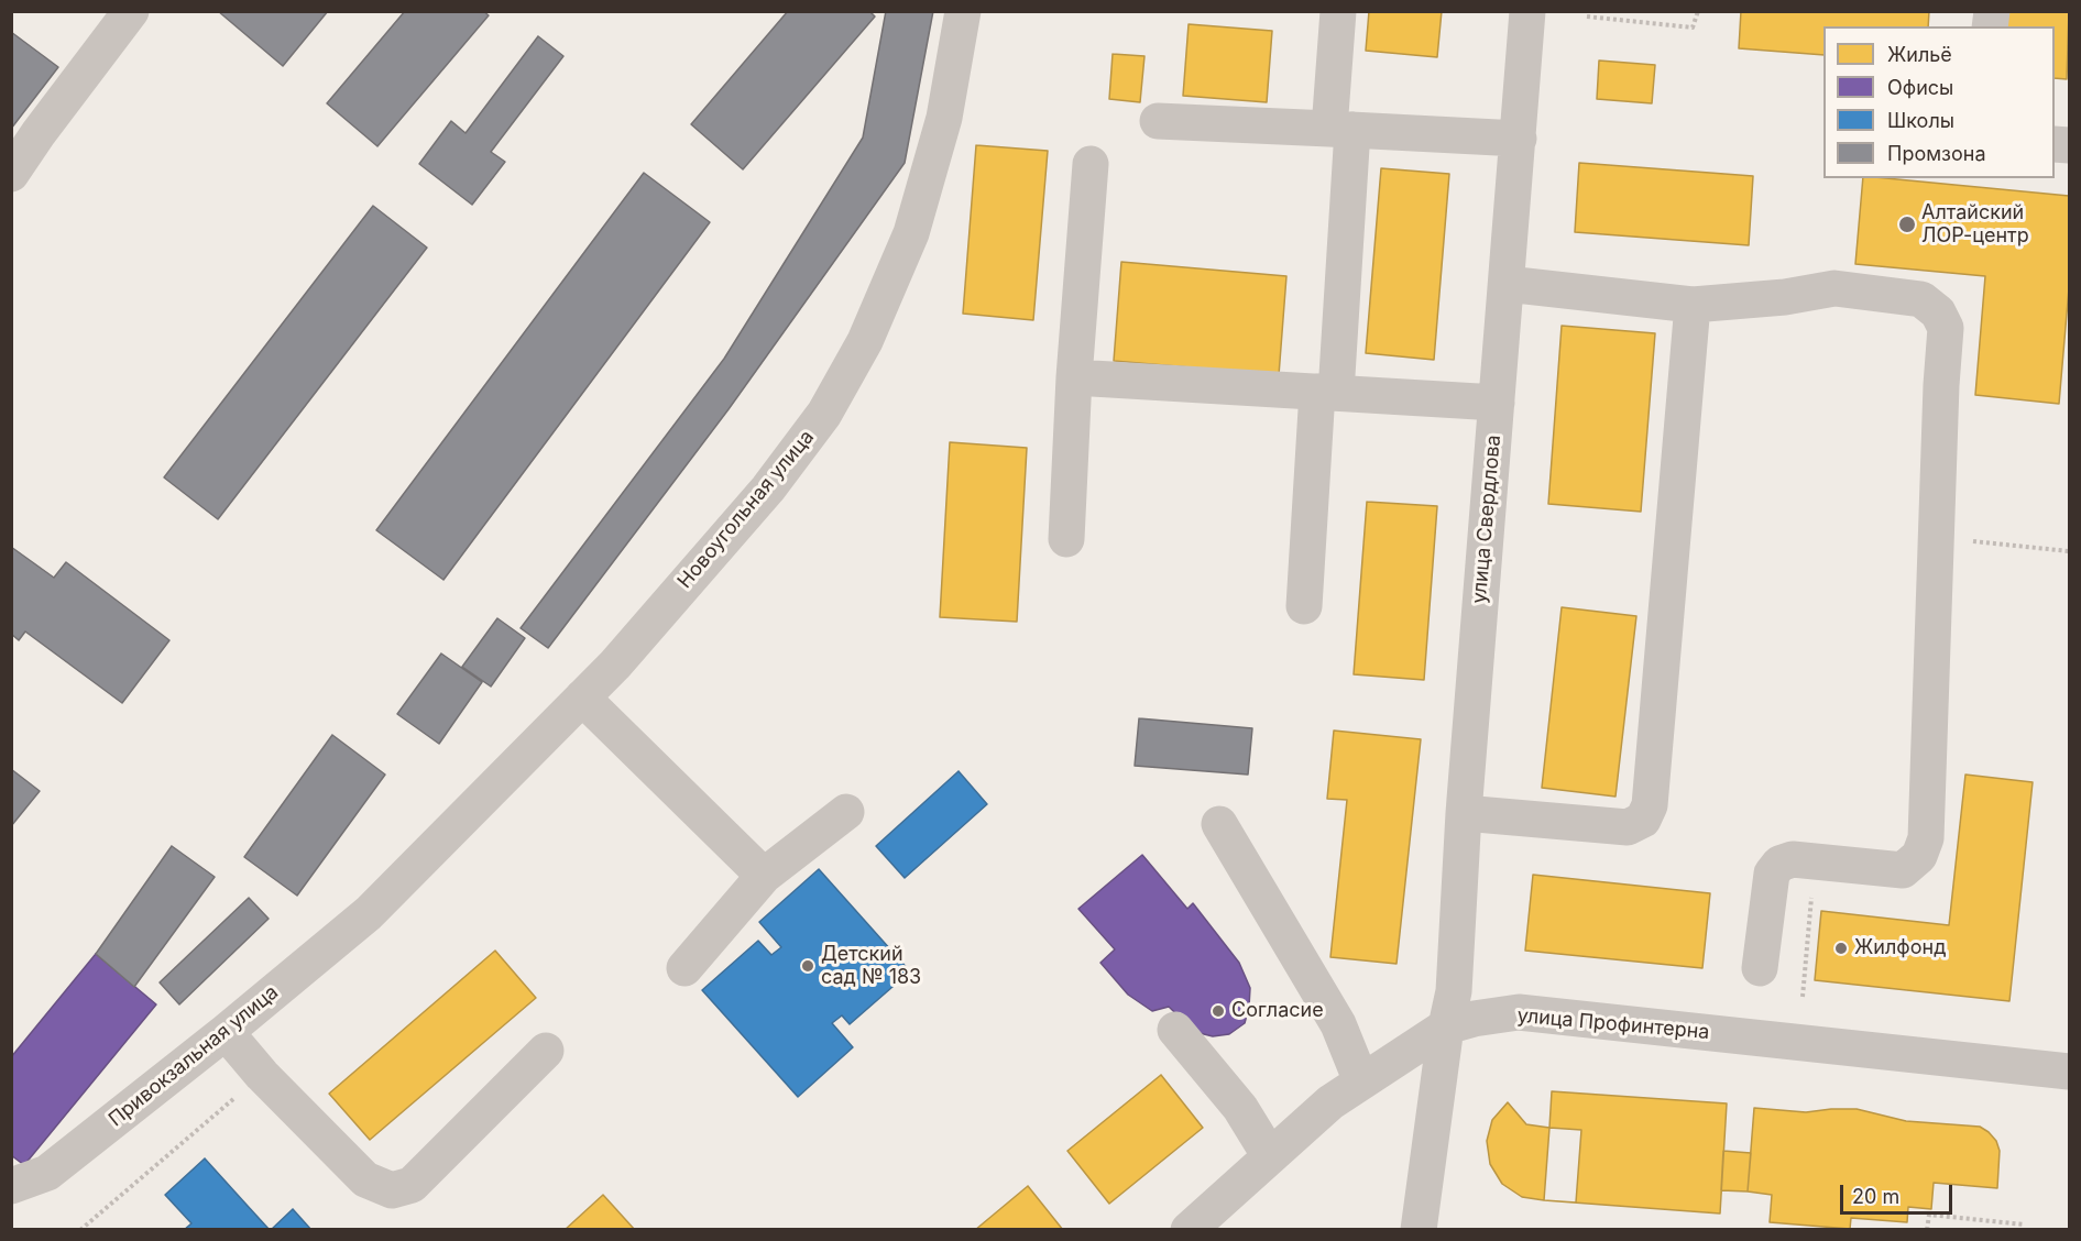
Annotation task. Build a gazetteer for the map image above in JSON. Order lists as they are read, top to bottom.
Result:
{
  "streets": {
    "street": [
      "Новоугольная улица",
      "улица Свердлова",
      "улица Профинтерна",
      "Привокзальная улица"
    ]
  },
  "crossings": [
    ["Новоугольная улица", "Привокзальная улица"],
    ["улица Свердлова", "улица Профинтерна"]
  ],
  "places": [
    "Алтайский ЛОР-центр",
    "Жилфонд",
    "Детский сад № 183",
    "Согласие"
  ],
  "legend": [
    "Жильё",
    "Офисы",
    "Школы",
    "Промзона"
  ],
  "scale_bar": "20 m"
}
